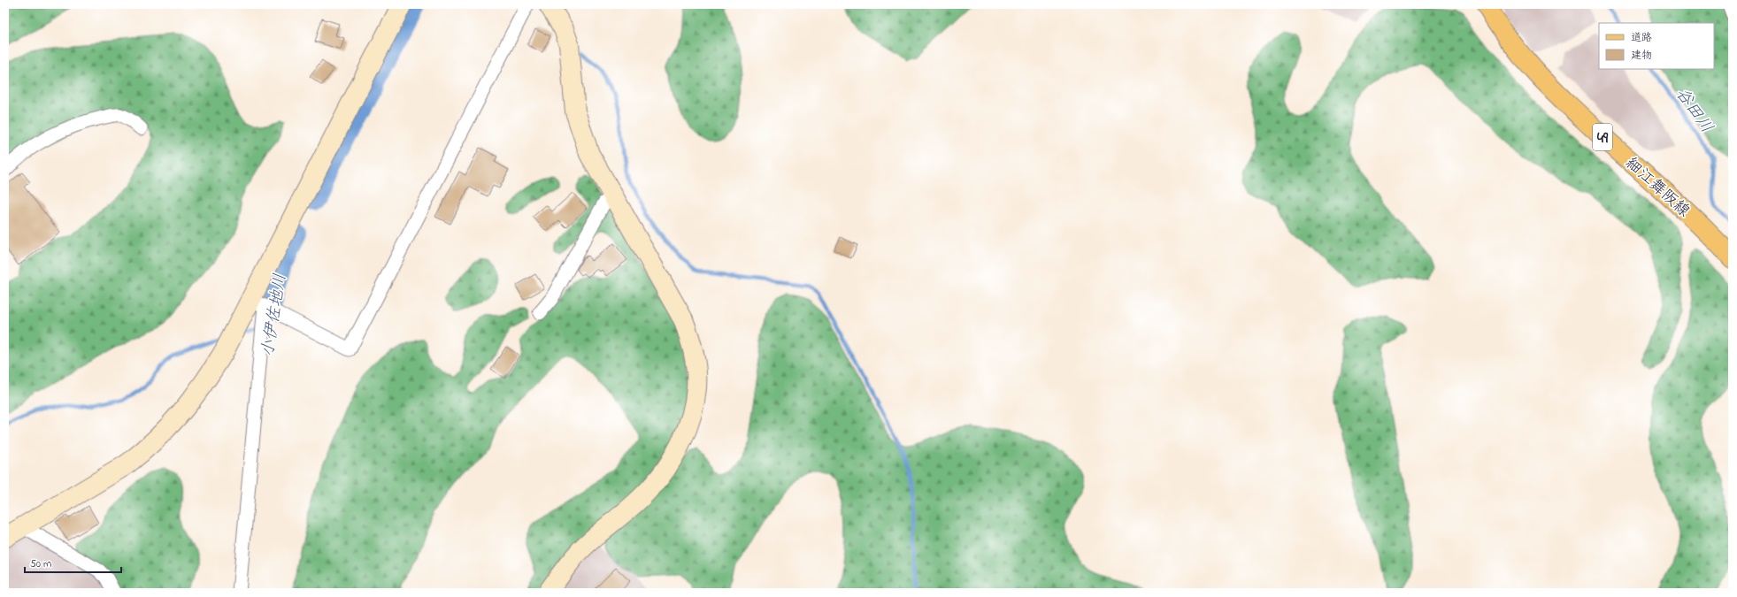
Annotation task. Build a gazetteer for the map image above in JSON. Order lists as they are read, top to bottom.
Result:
{
  "streets": {
    "main road": ["49", "細江舞阪線"]
  },
  "water": ["谷田川", "小伊佐地川"],
  "legend": ["道路", "建物"],
  "scale_bar": "50 m"
}
